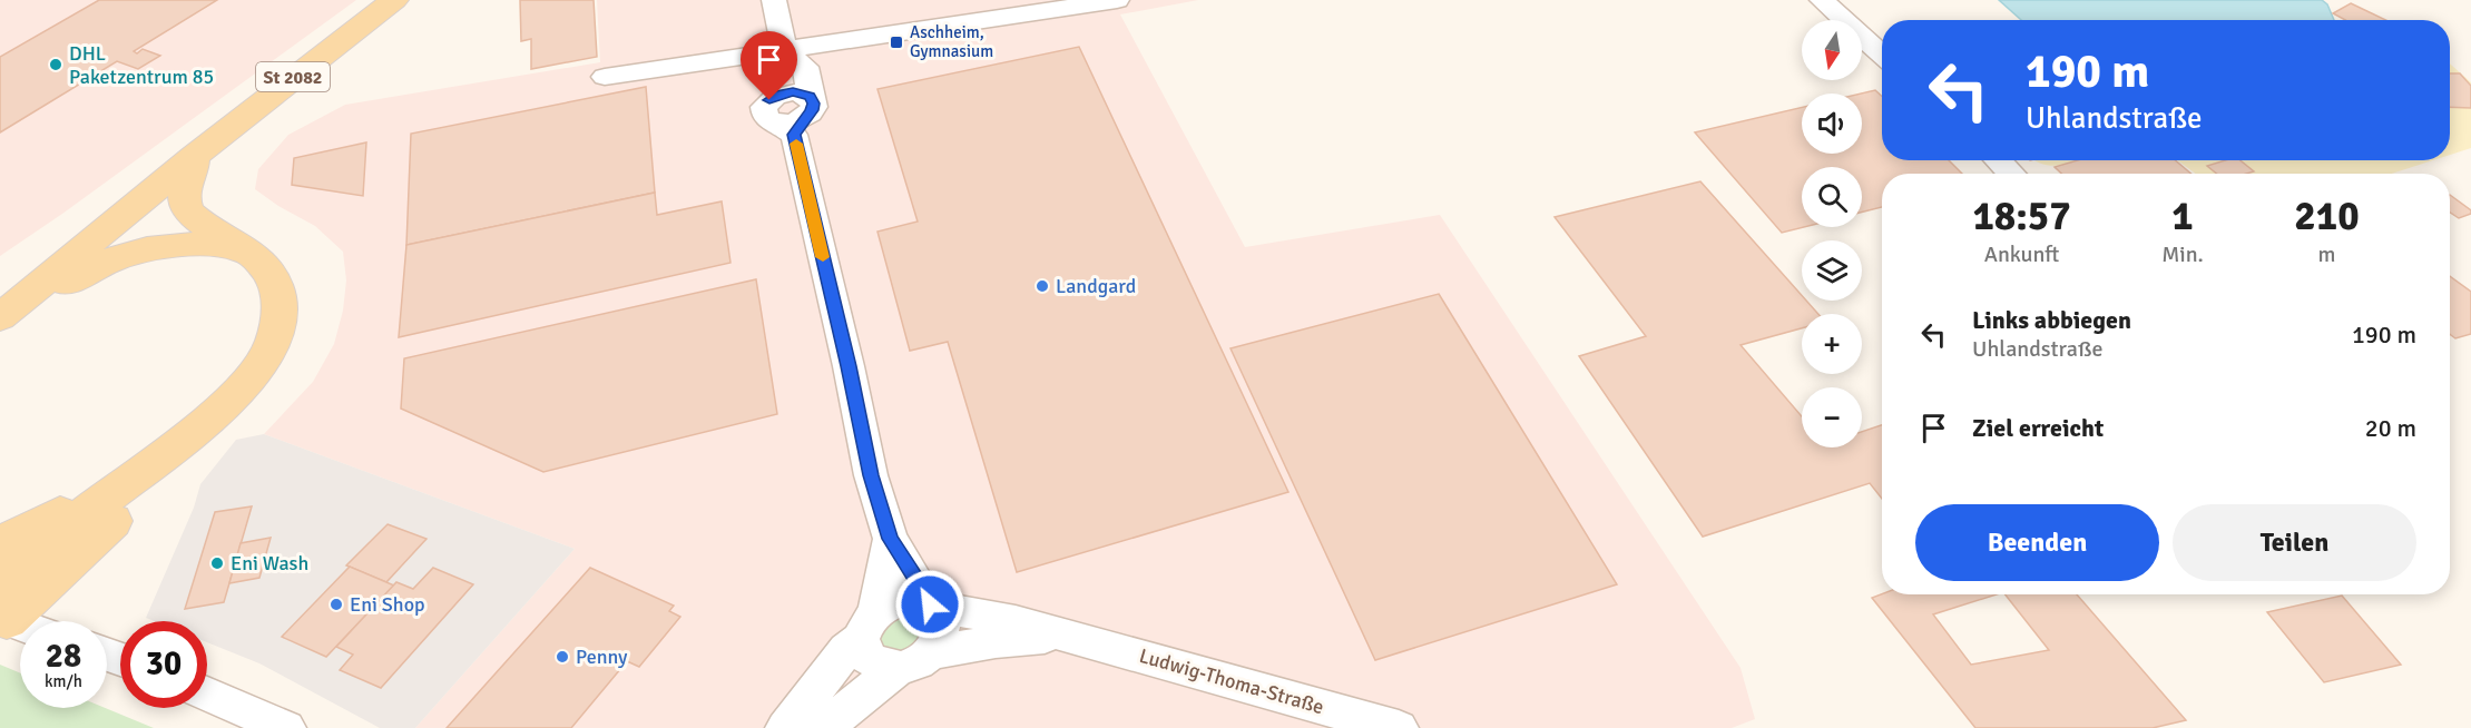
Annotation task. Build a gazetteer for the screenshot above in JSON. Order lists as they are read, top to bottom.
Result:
{
  "streets": {
    "main road": ["St 2082"],
    "street": ["Ludwig-Thoma-Straße"]
  },
  "places": {
    "transit": ["Aschheim, Gymnasium"],
    "other": [
      "DHL Paketzentrum 85",
      "Landgard",
      "Eni Wash",
      "Eni Shop",
      "Penny"
    ]
  },
  "north": "bottom",
  "page": {
    "map_buttons": ["+", "−"],
    "turn": ["190 m", "Uhlandstraße"],
    "eta": [
      "18:57",
      "Ankunft",
      "1",
      "Min.",
      "210",
      "m"
    ],
    "list": [
      {
        "name": "Links abbiegen",
        "note": "Uhlandstraße",
        "value": "190 m"
      },
      {
        "name": "Ziel erreicht",
        "value": "20 m"
      }
    ],
    "buttons": ["Beenden", "Teilen"],
    "speed": "28 km/h",
    "limit": "30"
  }
}
